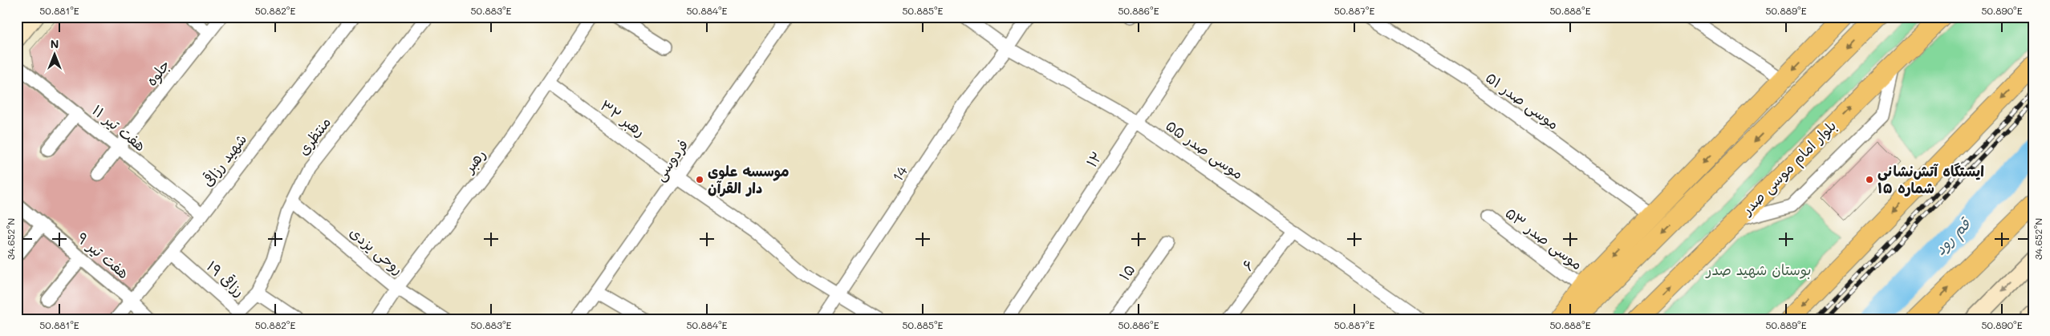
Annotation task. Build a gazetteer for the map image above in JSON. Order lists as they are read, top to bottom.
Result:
{
  "streets": {
    "main road": ["بلوار امام موسی صدر"],
    "street": [
      "جلوه",
      "موسی صدر ۵۱",
      "رهبر ۳۲",
      "هفت تیر ۱۱",
      "منتظری",
      "موسی صدر ۵۵",
      "۱۲",
      "شهید رزاقی",
      "فردوسی",
      "رهبر",
      "14",
      "موسی صدر ۵۳",
      "روحی یزدی",
      "هفت تیر ۹",
      "۶",
      "۱۵",
      "رزاقی ۱۹"
    ]
  },
  "crossings": [
    ["جلوه", "هفت تیر ۱۱"],
    ["رهبر ۳۲", "فردوسی"],
    ["رهبر ۳۲", "رهبر"],
    ["رهبر ۳۲", "14"],
    ["هفت تیر ۱۱", "شهید رزاقی"],
    ["منتظری", "روحی یزدی"],
    ["منتظری", "رزاقی ۱۹"],
    ["موسی صدر ۵۵", "۱۲"],
    ["موسی صدر ۵۵", "14"],
    ["موسی صدر ۵۵", "۶"],
    ["شهید رزاقی", "هفت تیر ۹"],
    ["شهید رزاقی", "رزاقی ۱۹"],
    ["رهبر", "روحی یزدی"]
  ],
  "water": ["قم رود"],
  "parks": ["بوستان شهید صدر"],
  "places": ["موسسه علوی دار القرآن", "ایستگاه آتش‌نشانی شماره ۱۵"],
  "north": "top",
  "coordinates": [
    "50.881°E",
    "50.882°E",
    "50.883°E",
    "50.884°E",
    "50.885°E",
    "50.886°E",
    "50.887°E",
    "50.888°E",
    "50.889°E",
    "50.890°E",
    "34.652°N"
  ]
}
